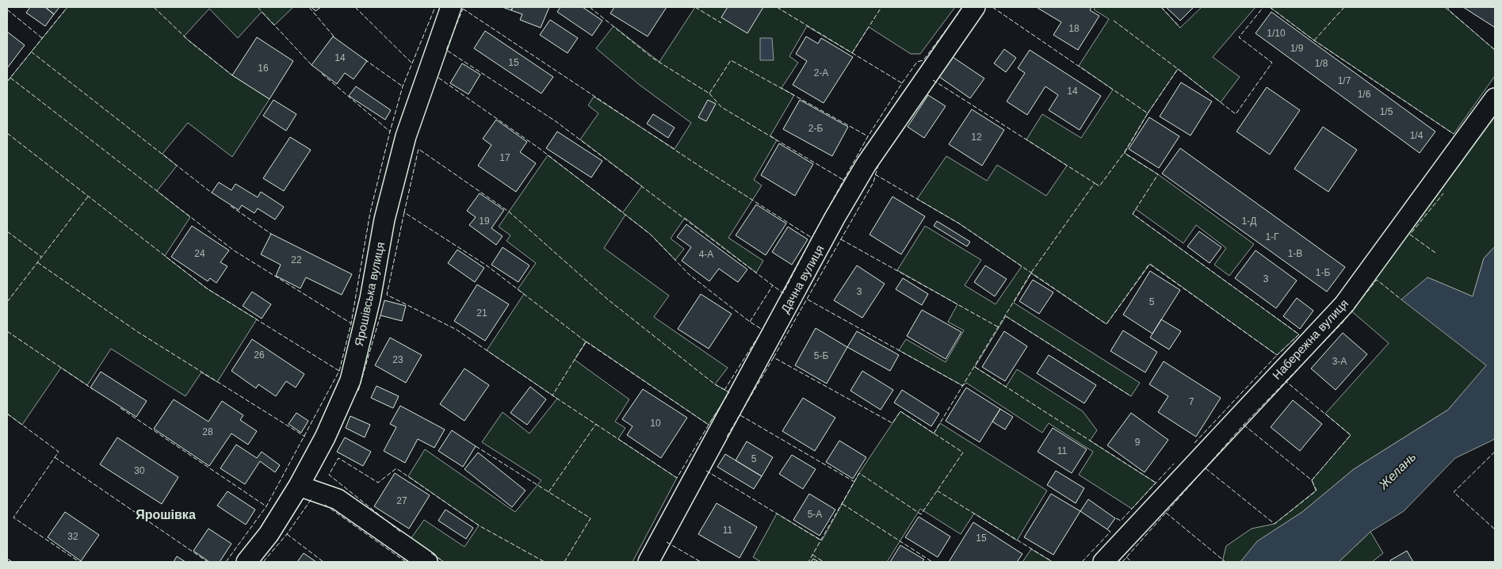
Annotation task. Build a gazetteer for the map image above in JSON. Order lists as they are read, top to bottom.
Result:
{
  "streets": {
    "street": ["Дачна вулиця", "Ярошівська вулиця", "Набережна вулиця"]
  },
  "districts": ["Ярошівка"],
  "water": ["Желань"],
  "house_numbers": [
    "18",
    "1/10",
    "1/9",
    "14",
    "15",
    "1/8",
    "16",
    "2-А",
    "1/7",
    "14",
    "1/6",
    "1/5",
    "2-Б",
    "1/4",
    "12",
    "17",
    "19",
    "1-Д",
    "1-Г",
    "24",
    "1-В",
    "4-А",
    "22",
    "1-Б",
    "3",
    "3",
    "5",
    "21",
    "26",
    "5-Б",
    "23",
    "3-А",
    "7",
    "10",
    "28",
    "9",
    "11",
    "5",
    "30",
    "27",
    "5-А",
    "11",
    "32",
    "15"
  ]
}
